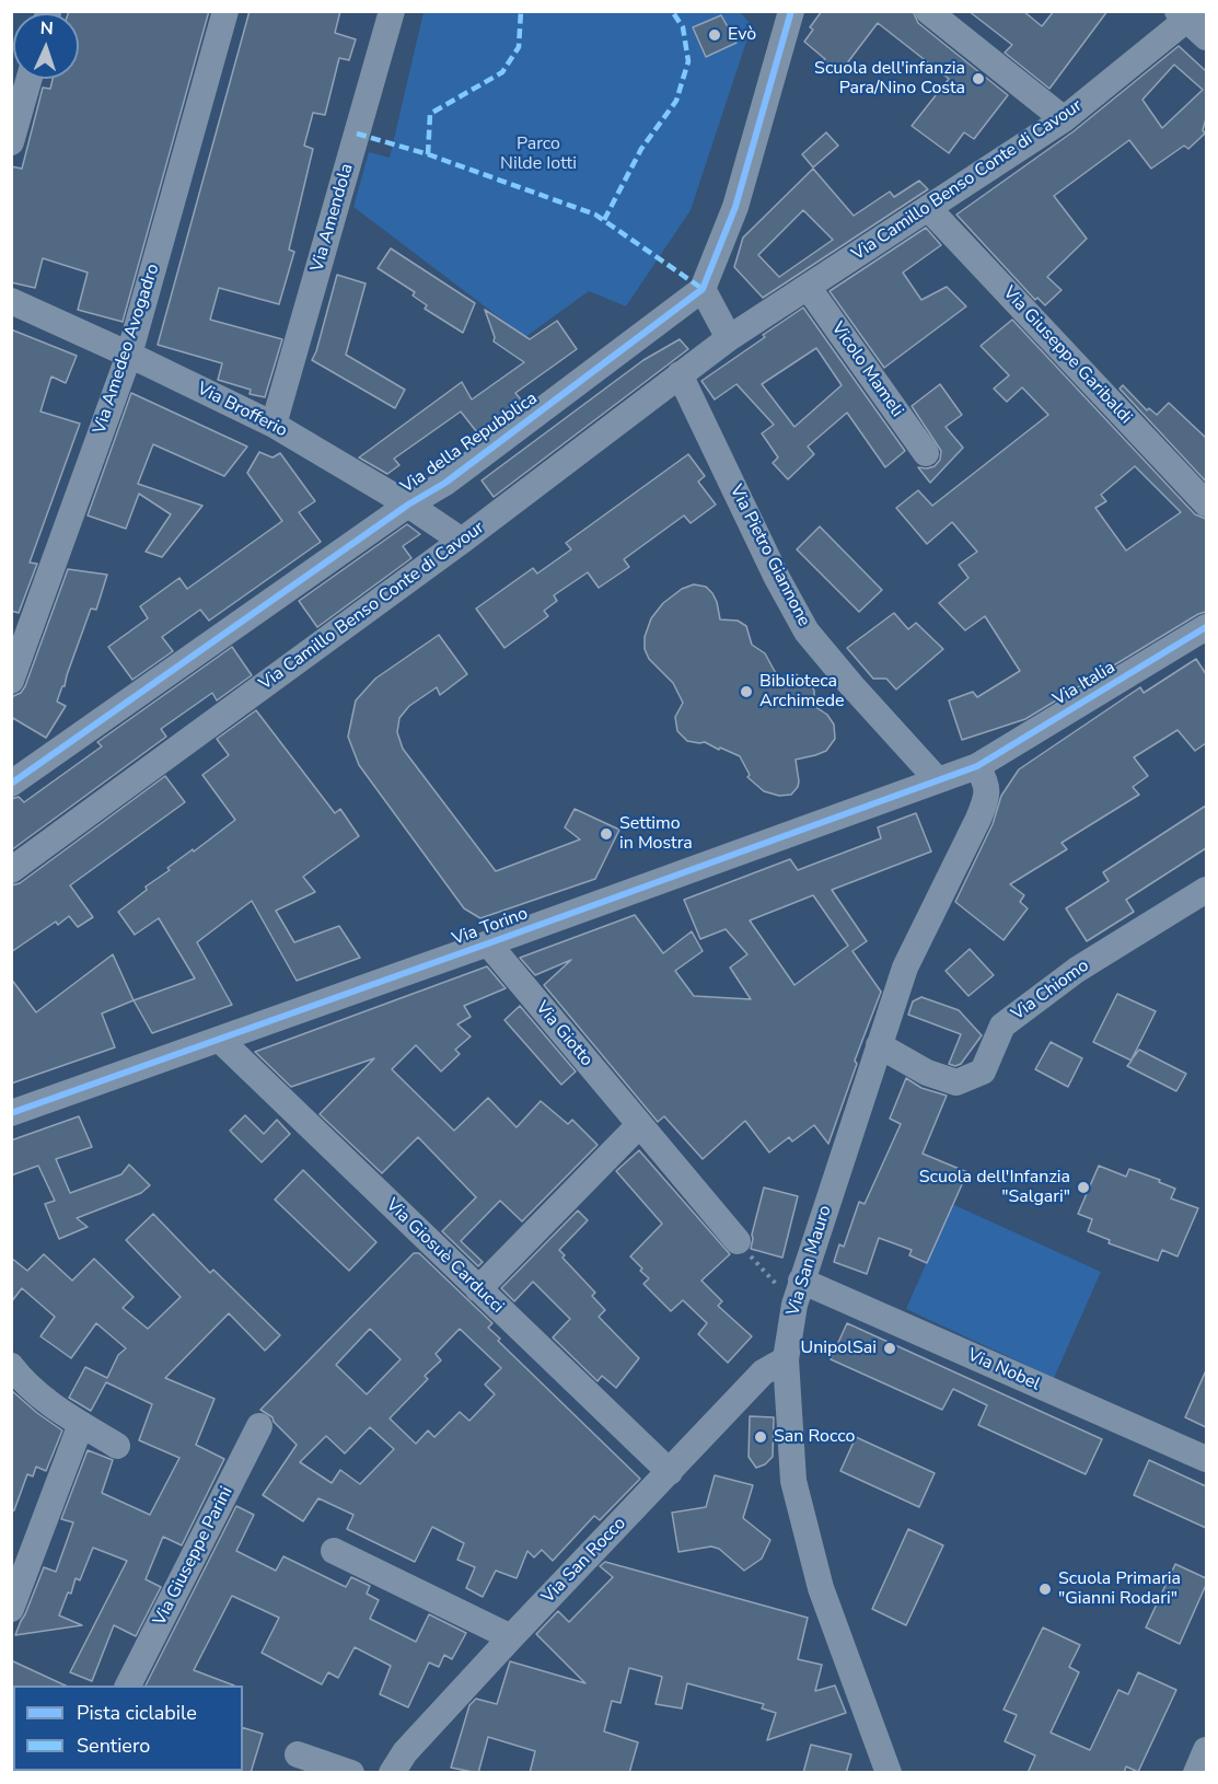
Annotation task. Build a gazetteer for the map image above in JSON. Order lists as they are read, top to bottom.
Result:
{
  "streets": {
    "street": [
      "Via Camillo Benso Conte di Cavour",
      "Via Amendola",
      "Via Amedeo Avogadro",
      "Via Giuseppe Garibaldi",
      "Vicolo Mameli",
      "Via Brofferio",
      "Via della Repubblica",
      "Via Pietro Giannone",
      "Via Italia",
      "Via Torino",
      "Via Chiomo",
      "Via Giotto",
      "Via Giosuè Carducci",
      "Via San Mauro",
      "Via Nobel",
      "Via Giuseppe Parini",
      "Via San Rocco"
    ]
  },
  "crossings": [
    ["Via Camillo Benso Conte di Cavour", "Via Giuseppe Garibaldi"],
    ["Via Camillo Benso Conte di Cavour", "Vicolo Mameli"],
    ["Via Camillo Benso Conte di Cavour", "Via Brofferio"],
    ["Via Camillo Benso Conte di Cavour", "Via Pietro Giannone"],
    ["Via Amendola", "Via Brofferio"],
    ["Via Amedeo Avogadro", "Via Brofferio"],
    ["Via Brofferio", "Via della Repubblica"],
    ["Via Pietro Giannone", "Via Torino"],
    ["Via Italia", "Via Torino"],
    ["Via Italia", "Via San Mauro"],
    ["Via Torino", "Via Giotto"],
    ["Via Torino", "Via Giosuè Carducci"],
    ["Via Torino", "Via San Mauro"],
    ["Via Chiomo", "Via San Mauro"],
    ["Via Giosuè Carducci", "Via San Rocco"],
    ["Via San Mauro", "Via Nobel"],
    ["Via San Mauro", "Via San Rocco"]
  ],
  "parks": ["Parco Nilde Iotti"],
  "places": [
    "Evò",
    "Scuola dell'infanzia Para/Nino Costa",
    "Biblioteca Archimede",
    "Settimo in Mostra",
    "Scuola dell'Infanzia \"Salgari\"",
    "UnipolSai",
    "San Rocco",
    "Scuola Primaria \"Gianni Rodari\""
  ],
  "legend": ["Pista ciclabile", "Sentiero"],
  "north": "top"
}
